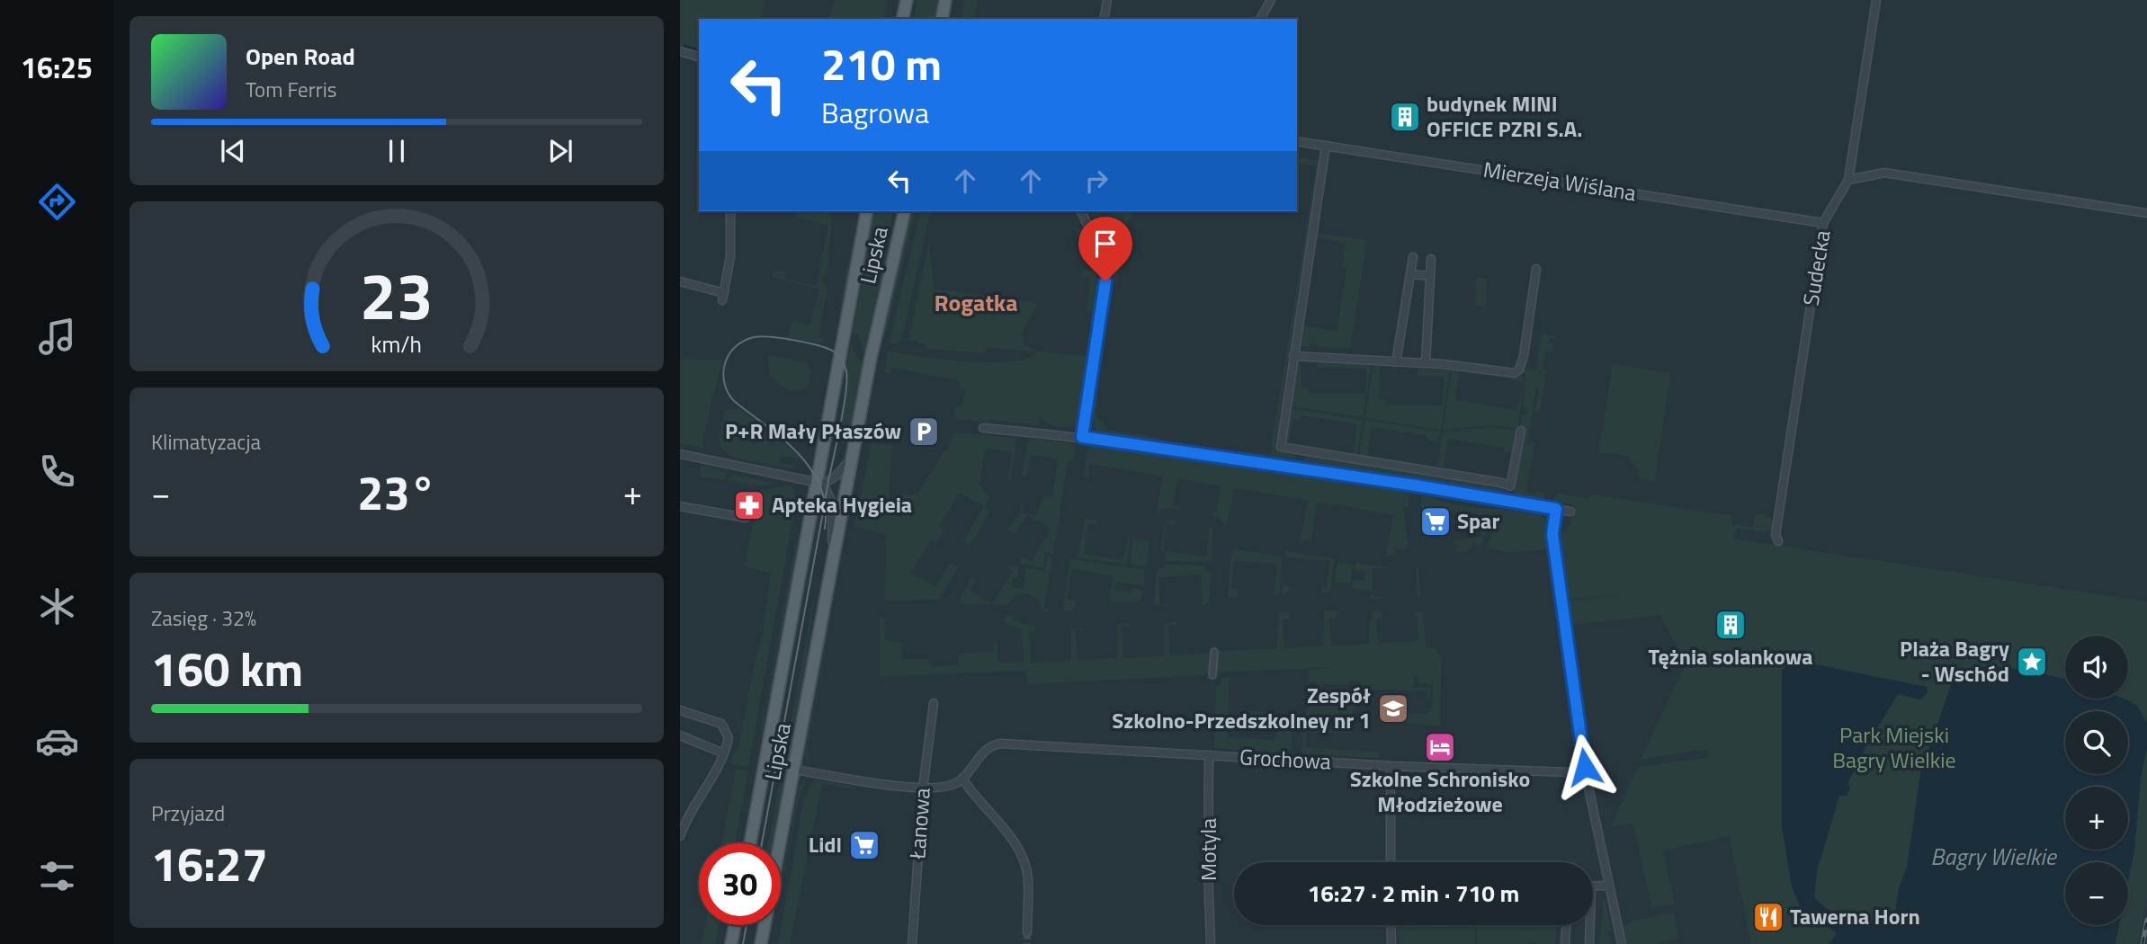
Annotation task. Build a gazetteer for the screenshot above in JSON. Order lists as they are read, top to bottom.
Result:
{
  "streets": {
    "main road": ["Lipska"],
    "street": [
      "Mierzeja Wiślana",
      "Sudecka",
      "Grochowa",
      "Łanowa",
      "Motyla"
    ]
  },
  "crossings": [
    ["Mierzeja Wiślana", "Sudecka"],
    ["Grochowa", "Motyla"]
  ],
  "districts": ["Rogatka"],
  "water": ["Bagry Wielkie"],
  "parks": ["Park Miejski Bagry Wielkie"],
  "places": {
    "building": ["budynek MINI OFFICE PZRI S.A.", "Tężnia solankowa"],
    "parking": ["P+R Mały Płaszów"],
    "pharmacy": ["Apteka Hygieia"],
    "supermarket": ["Spar", "Lidl"],
    "place": ["Plaża Bagry - Wschód"],
    "school or university": ["Zespół Szkolno-Przedszkolney nr 1"],
    "hotel": ["Szkolne Schronisko Młodzieżowe"],
    "restaurant": ["Tawerna Horn"]
  },
  "page": {
    "tabs": "16:25",
    "turn": ["210 m", "Bagrowa"],
    "song": ["Open Road", "Tom Ferris"],
    "tile": [
      "Klimatyzacja",
      ["Zasięg · 32%", "160 km"],
      ["Przyjazd", "16:27"]
    ],
    "heat": ["−", "23°", "+"],
    "map_buttons": ["+", "−"],
    "limit": "30",
    "trip": "16:27 · 2 min · 710 m",
    "gauge": ["23", "km/h"]
  }
}
